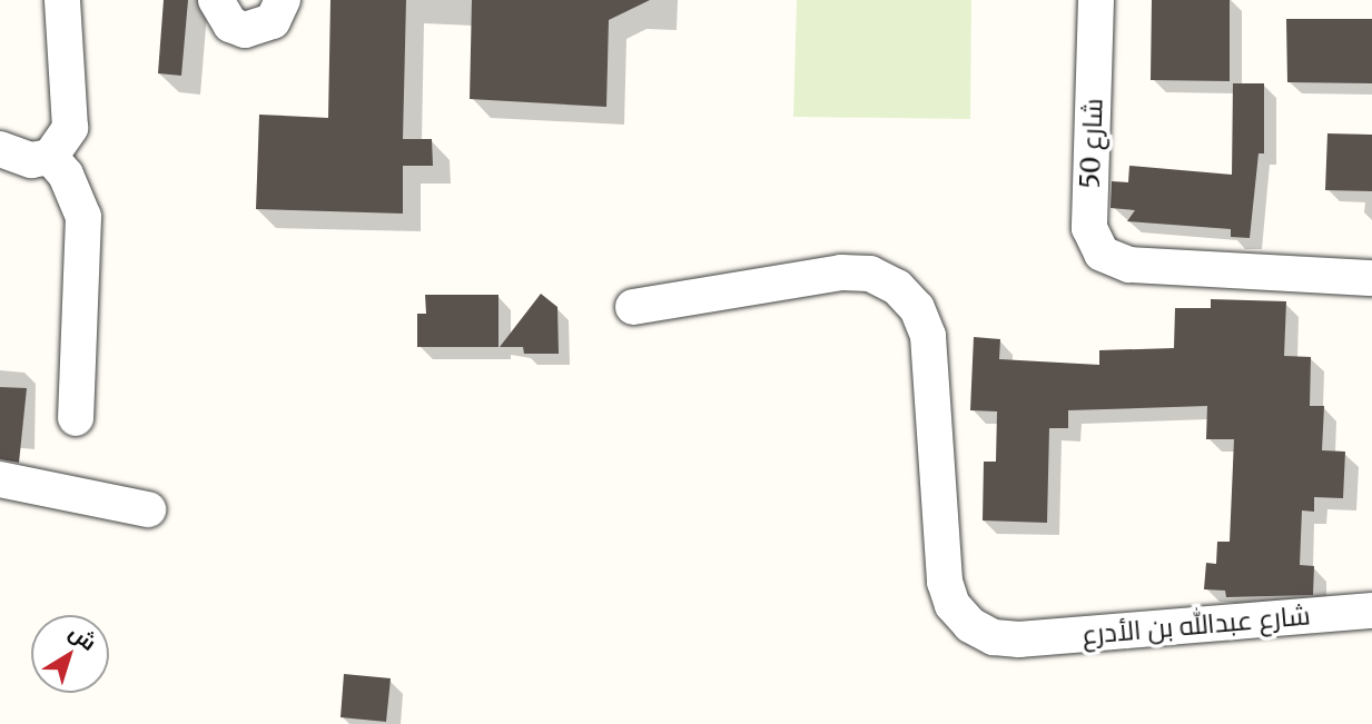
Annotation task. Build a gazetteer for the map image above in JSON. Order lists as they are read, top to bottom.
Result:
{
  "streets": {
    "street": ["شارع 50", "شارع عبدالله بن الأدرع"]
  },
  "north": "top right"
}
